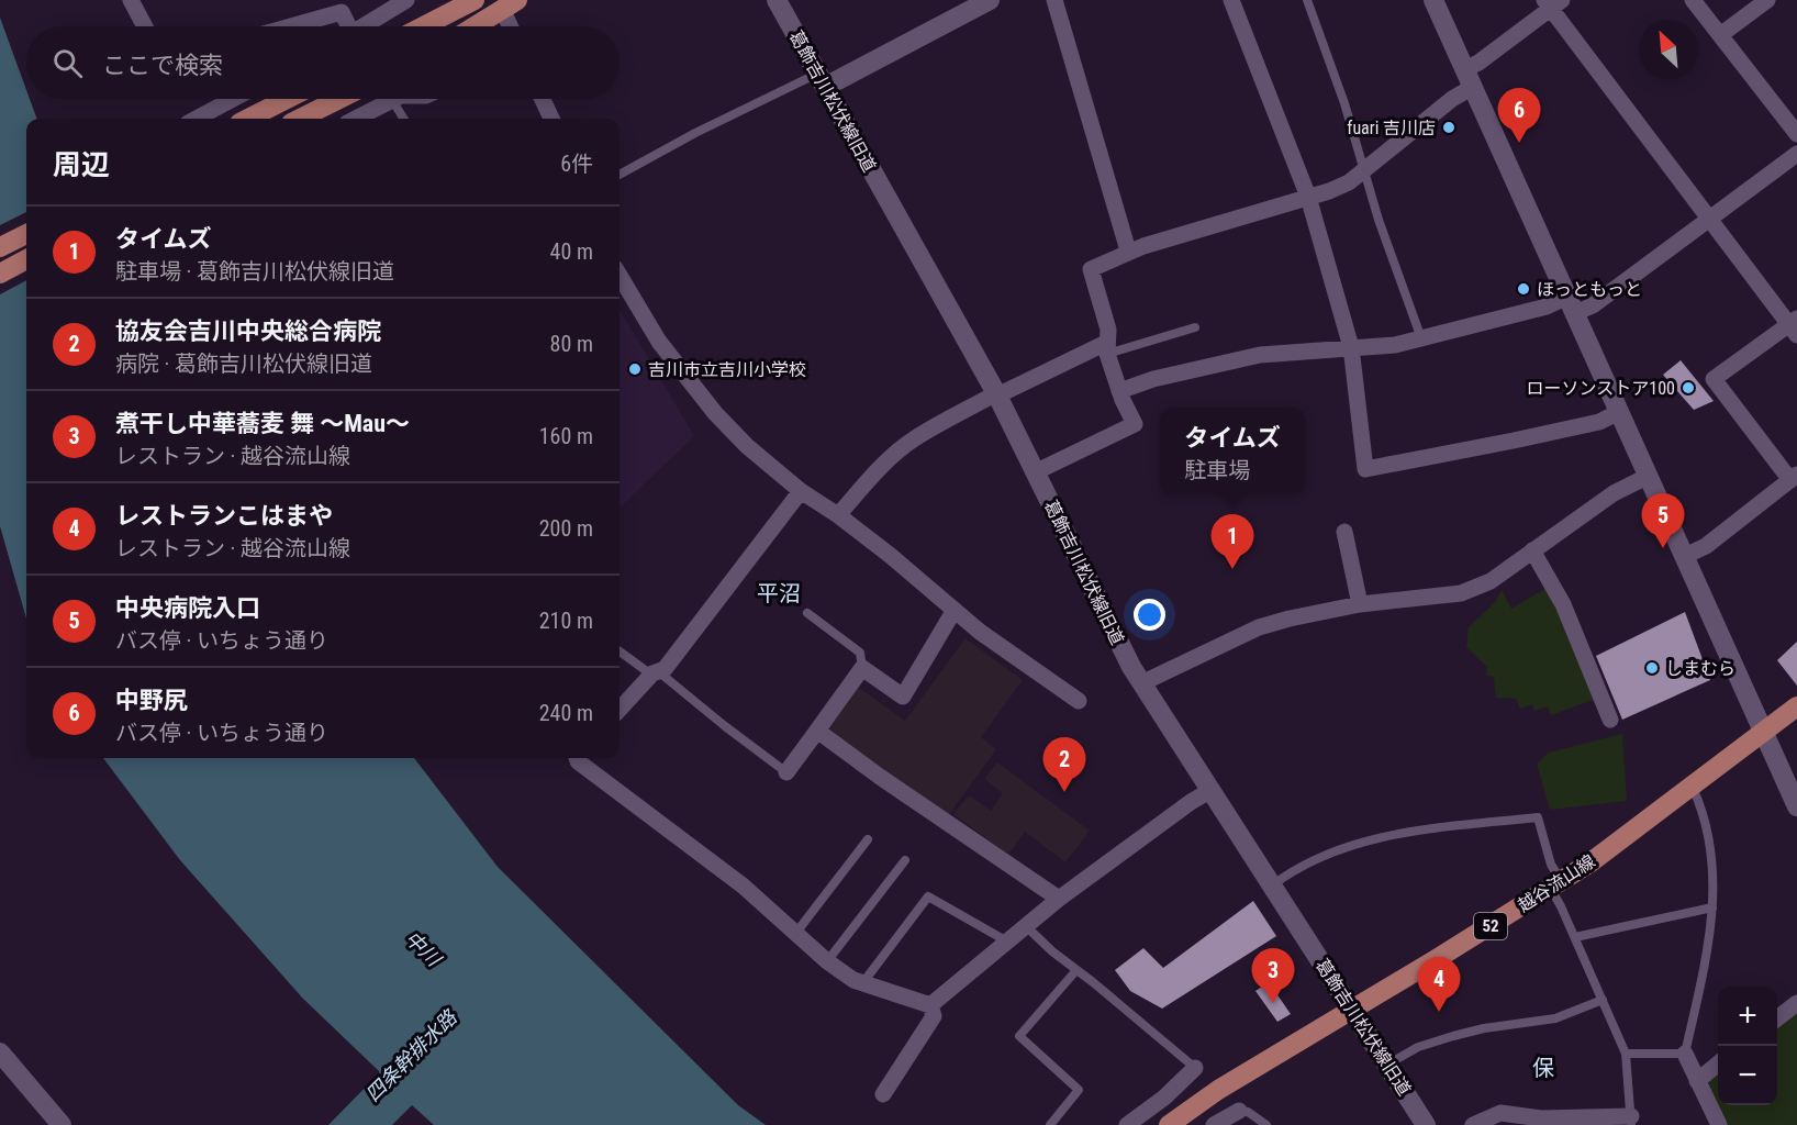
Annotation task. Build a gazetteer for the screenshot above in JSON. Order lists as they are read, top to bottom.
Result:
{
  "streets": {
    "main road": ["越谷流山線", "52"],
    "street": ["葛飾吉川松伏線旧道"]
  },
  "crossings": [
    ["葛飾吉川松伏線旧道", "越谷流山線"]
  ],
  "districts": ["平沼", "保"],
  "water": ["中川", "四条幹排水路"],
  "places": [
    "fuari 吉川店",
    "ほっともっと",
    "吉川市立吉川小学校",
    "ローソンストア100",
    "しまむら"
  ],
  "north": "top left",
  "page": {
    "search": "ここで検索",
    "pins": [
      "6",
      "5",
      "1",
      "2",
      "3",
      "4"
    ],
    "heading": ["周辺", "6件"],
    "list": [
      {
        "mark": "1",
        "name": "タイムズ",
        "note": "駐車場 · 葛飾吉川松伏線旧道",
        "value": "40 m"
      },
      {
        "mark": "2",
        "name": "協友会吉川中央総合病院",
        "note": "病院 · 葛飾吉川松伏線旧道",
        "value": "80 m"
      },
      {
        "mark": "3",
        "name": "煮干し中華蕎麦 舞 〜Mau〜",
        "note": "レストラン · 越谷流山線",
        "value": "160 m"
      },
      {
        "mark": "4",
        "name": "レストランこはまや",
        "note": "レストラン · 越谷流山線",
        "value": "200 m"
      },
      {
        "mark": "5",
        "name": "中央病院入口",
        "note": "バス停 · いちょう通り",
        "value": "210 m"
      },
      {
        "mark": "6",
        "name": "中野尻",
        "note": "バス停 · いちょう通り",
        "value": "240 m"
      }
    ],
    "popup": ["タイムズ", "駐車場"],
    "map_buttons": ["+", "−"]
  }
}
